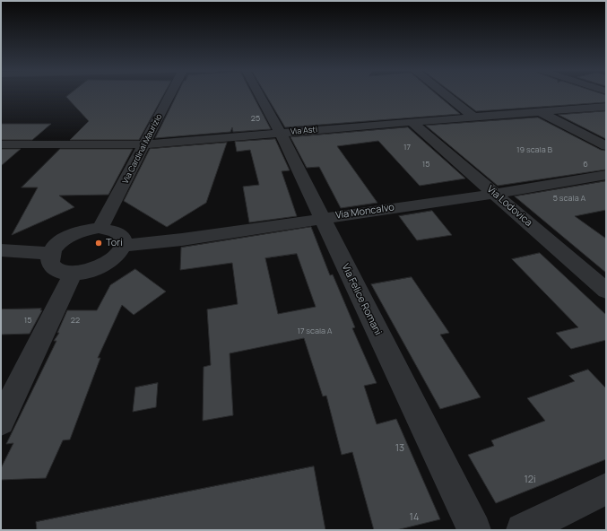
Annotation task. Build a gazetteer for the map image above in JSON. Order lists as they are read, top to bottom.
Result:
{
  "streets": {
    "street": [
      "Via Asti",
      "Via Cardinal Maurizio",
      "Via Lodovica",
      "Via Moncalvo",
      "Via Felice Romani"
    ]
  },
  "crossings": [
    ["Via Asti", "Via Cardinal Maurizio"],
    ["Via Asti", "Via Lodovica"],
    ["Via Asti", "Via Felice Romani"],
    ["Via Lodovica", "Via Moncalvo"],
    ["Via Moncalvo", "Via Felice Romani"]
  ],
  "places": ["Tori"],
  "house_numbers": [
    "25",
    "17",
    "19 scala B",
    "15",
    "6",
    "5 scala A",
    "15",
    "22",
    "17 scala A",
    "13",
    "12i",
    "14"
  ]
}
